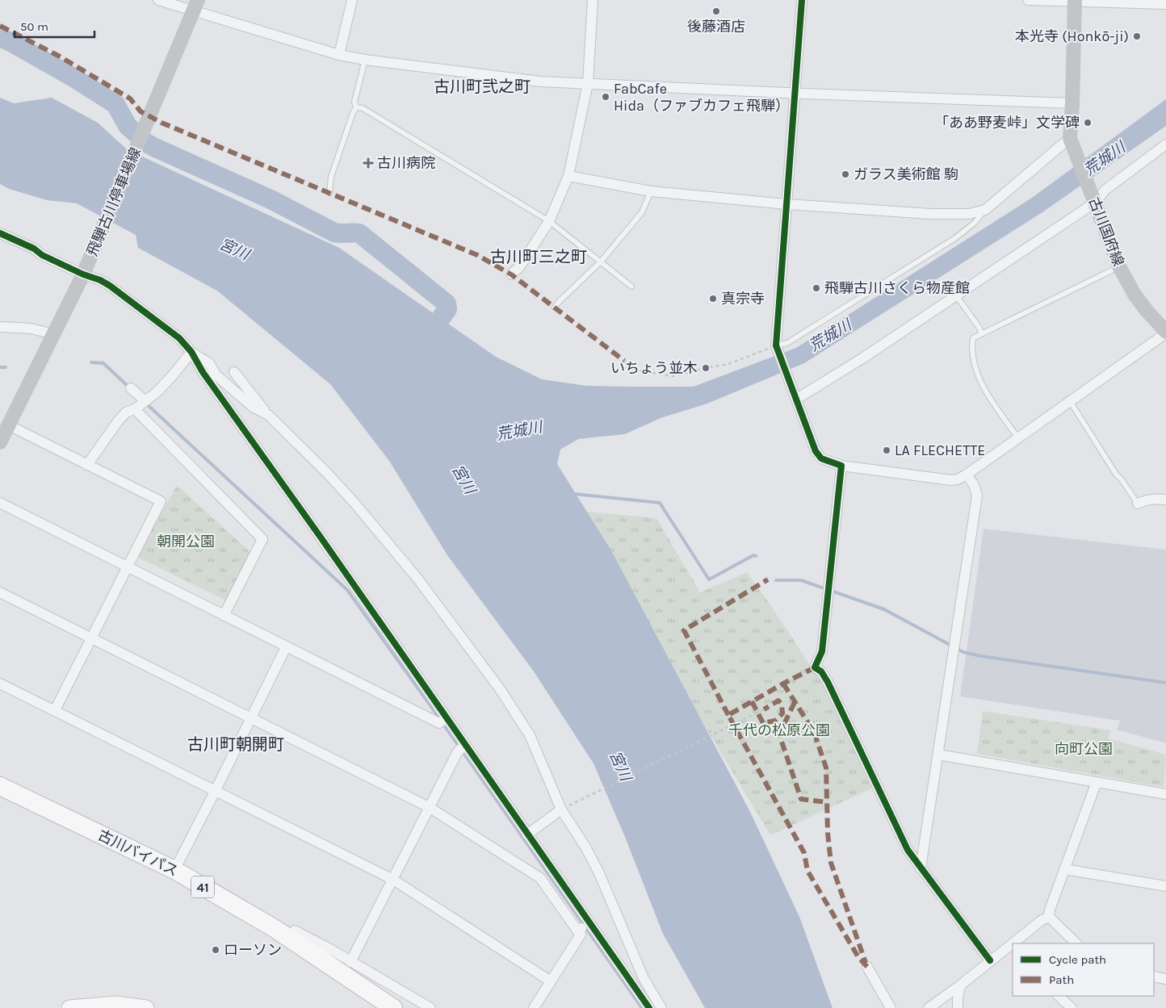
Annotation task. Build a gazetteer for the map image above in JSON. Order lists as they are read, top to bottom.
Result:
{
  "streets": {
    "highway": ["古川バイパス", "41"],
    "main road": ["飛騨古川停車場線", "古川国府線"]
  },
  "districts": ["古川町弐之町", "古川町三之町", "古川町朝開町"],
  "water": ["荒城川", "宮川"],
  "parks": ["朝開公園", "千代の松原公園", "向町公園"],
  "places": {
    "other": [
      "後藤酒店",
      "本光寺 (Honkō-ji)",
      "FabCafe Hida（ファブカフェ飛騨）",
      "「ああ野麦峠」文学碑",
      "ガラス美術館 駒",
      "飛騨古川さくら物産館",
      "真宗寺",
      "いちょう並木",
      "LA FLECHETTE",
      "ローソン"
    ],
    "health": ["古川病院"]
  },
  "legend": ["Cycle path", "Path"],
  "scale_bar": "50 m"
}
